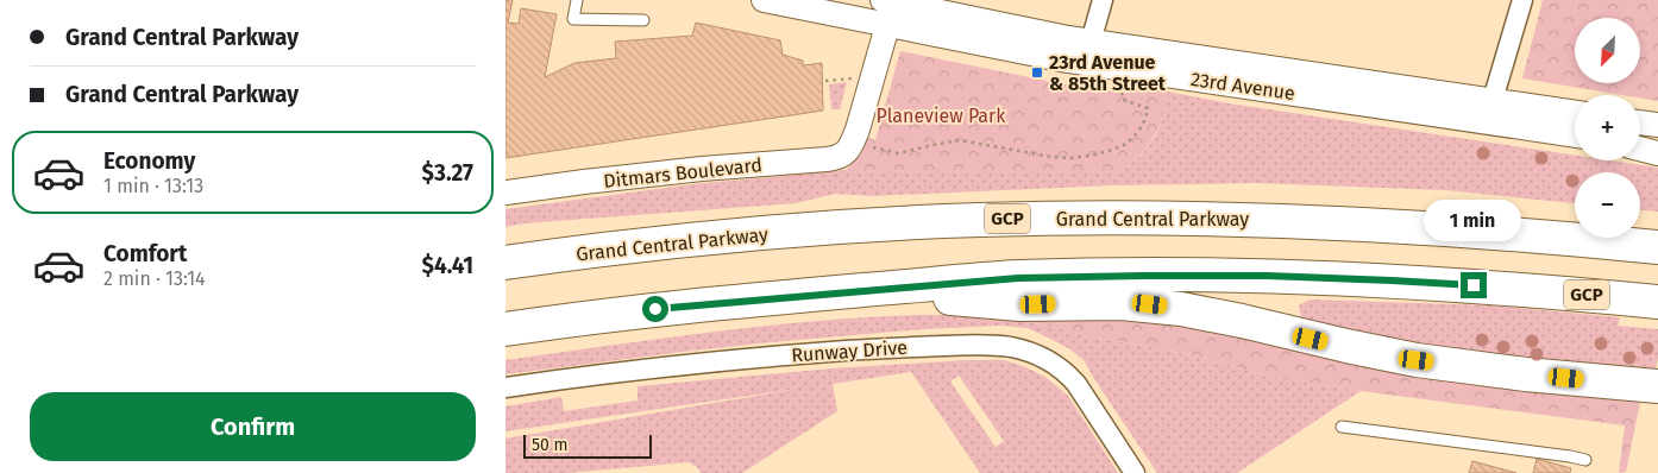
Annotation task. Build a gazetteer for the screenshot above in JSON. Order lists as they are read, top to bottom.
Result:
{
  "streets": {
    "highway": ["GCP", "Grand Central Parkway"],
    "street": ["23rd Avenue", "Ditmars Boulevard", "Runway Drive"]
  },
  "parks": ["Planeview Park"],
  "places": {
    "transit": ["23rd Avenue & 85th Street"]
  },
  "scale_bar": "50 m",
  "north": "bottom left",
  "page": {
    "banner": ["Grand Central Parkway", "Grand Central Parkway"],
    "map_buttons": ["+", "−"],
    "list": [
      {
        "name": "Economy",
        "note": "1 min · 13:13",
        "value": "$3.27"
      },
      {
        "name": "Comfort",
        "note": "2 min · 13:14",
        "value": "$4.41"
      }
    ],
    "bubble": "1 min",
    "buttons": "Confirm",
    "scale": "50 m"
  }
}
